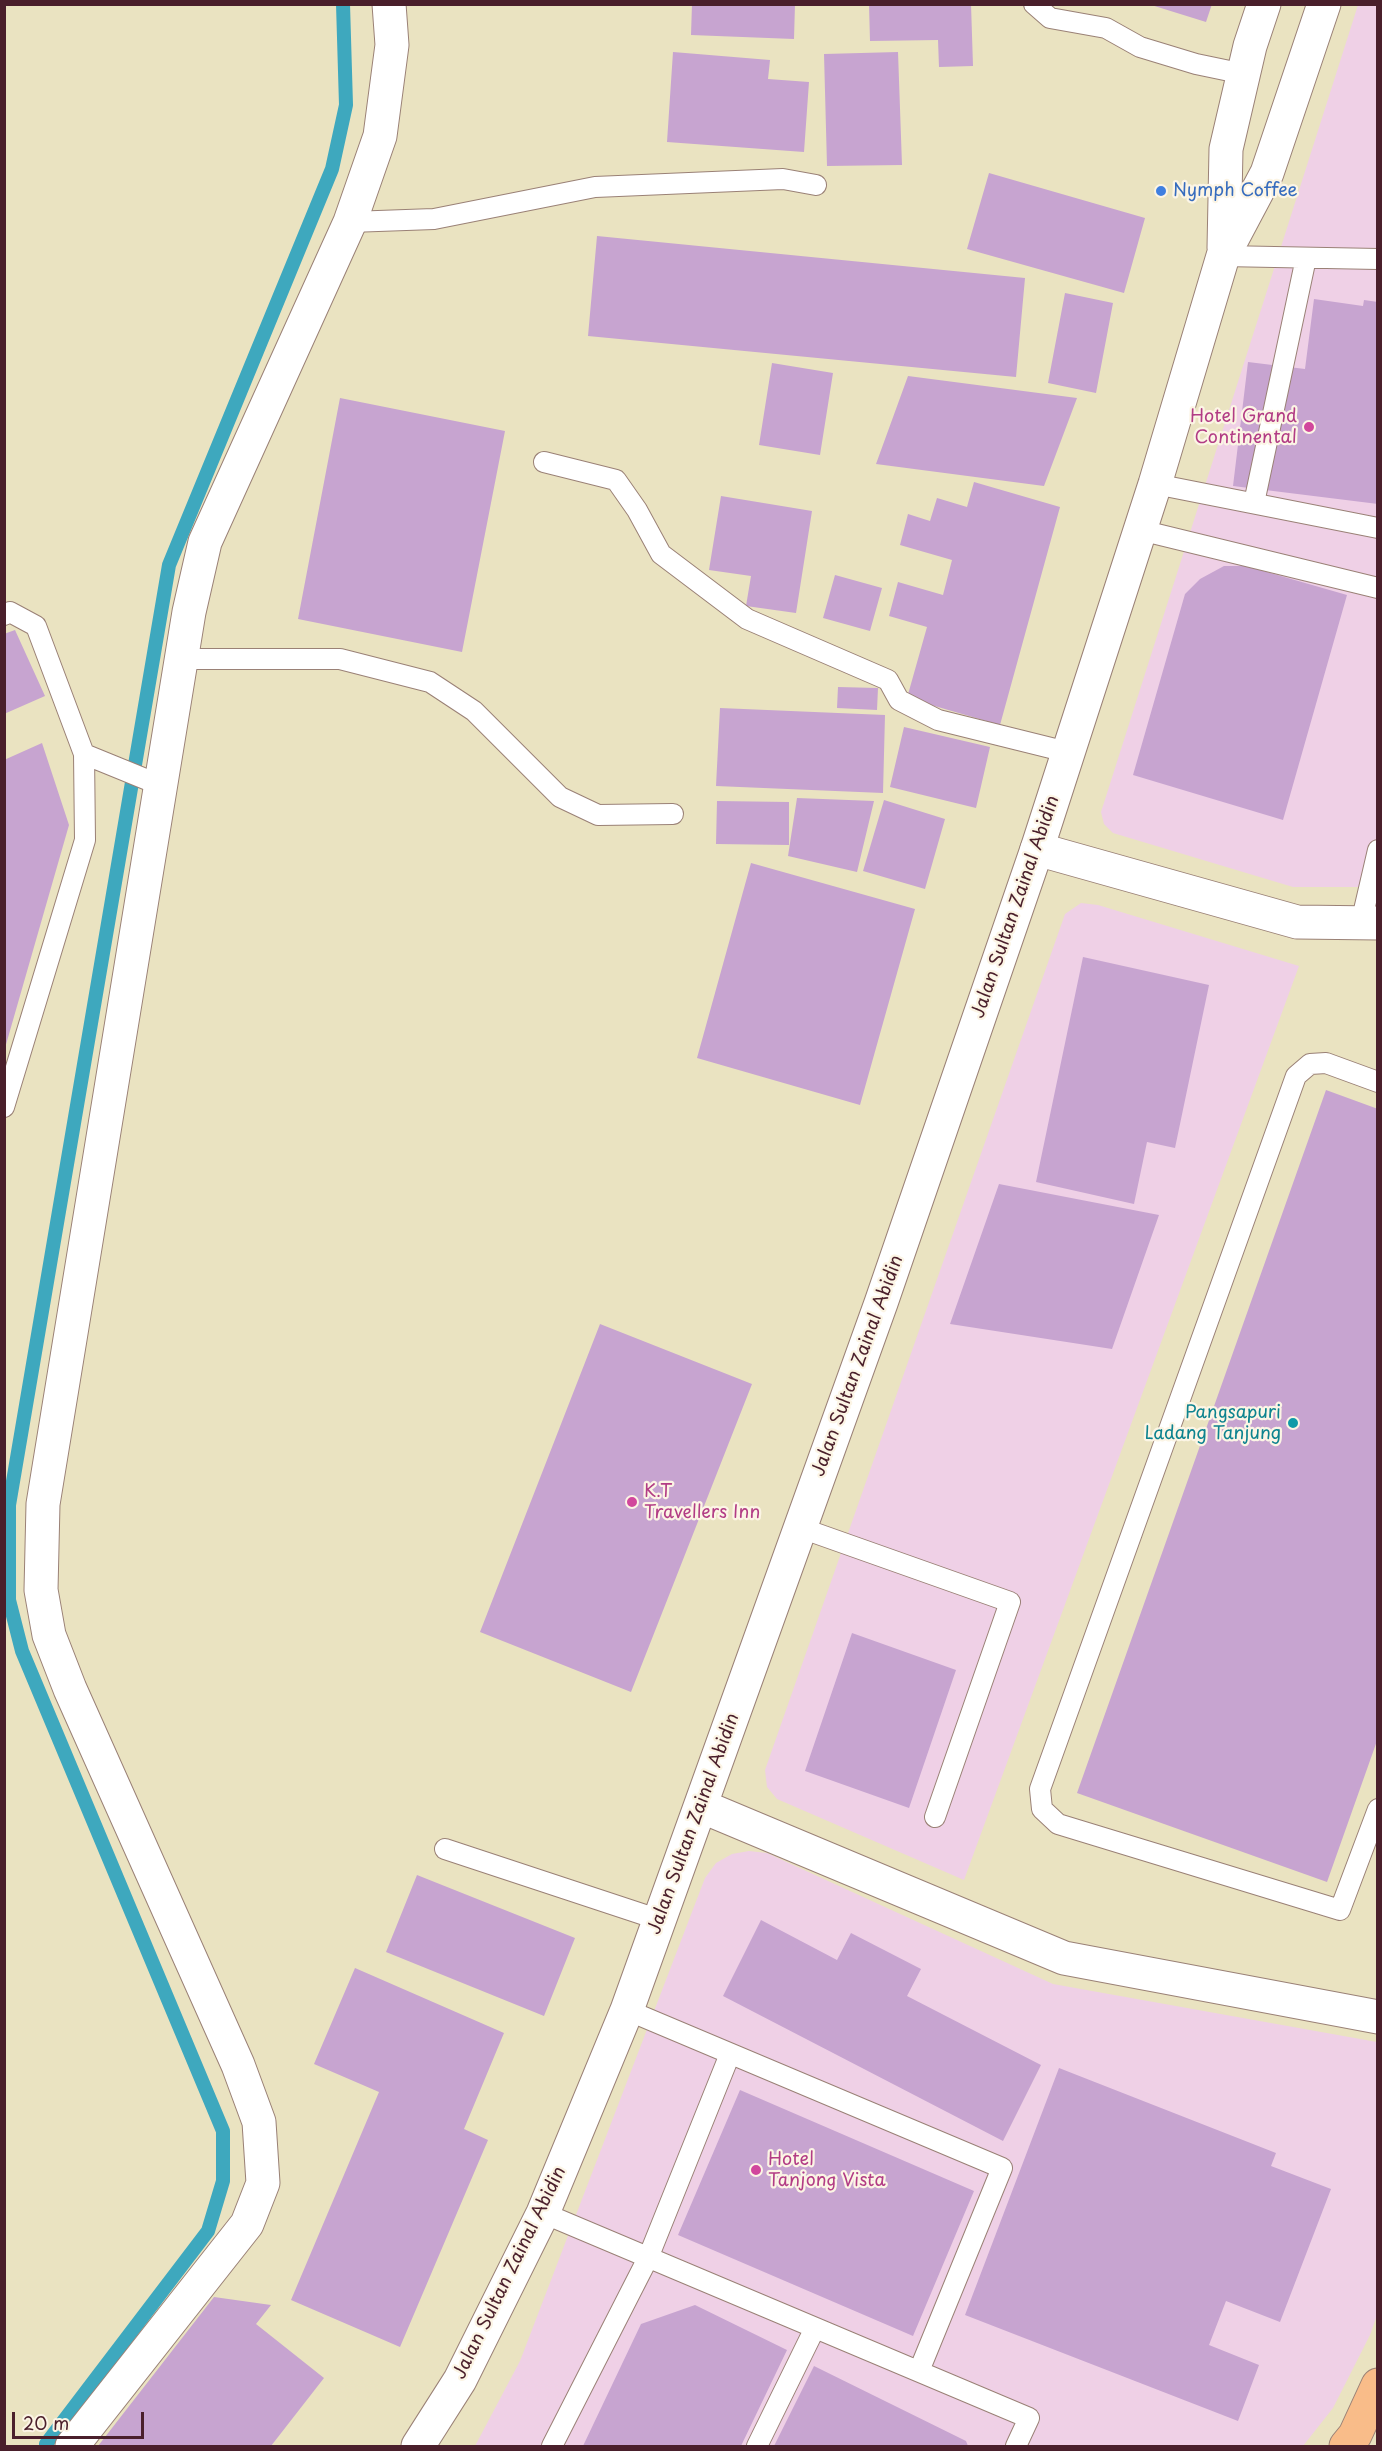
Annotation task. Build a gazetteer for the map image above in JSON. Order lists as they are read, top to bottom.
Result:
{
  "streets": {
    "street": ["Jalan Sultan Zainal Abidin"]
  },
  "places": [
    "Nymph Coffee",
    "Hotel Grand Continental",
    "Pangsapuri Ladang Tanjung",
    "K.T Travellers Inn",
    "Hotel Tanjong Vista"
  ],
  "scale_bar": "20 m"
}
